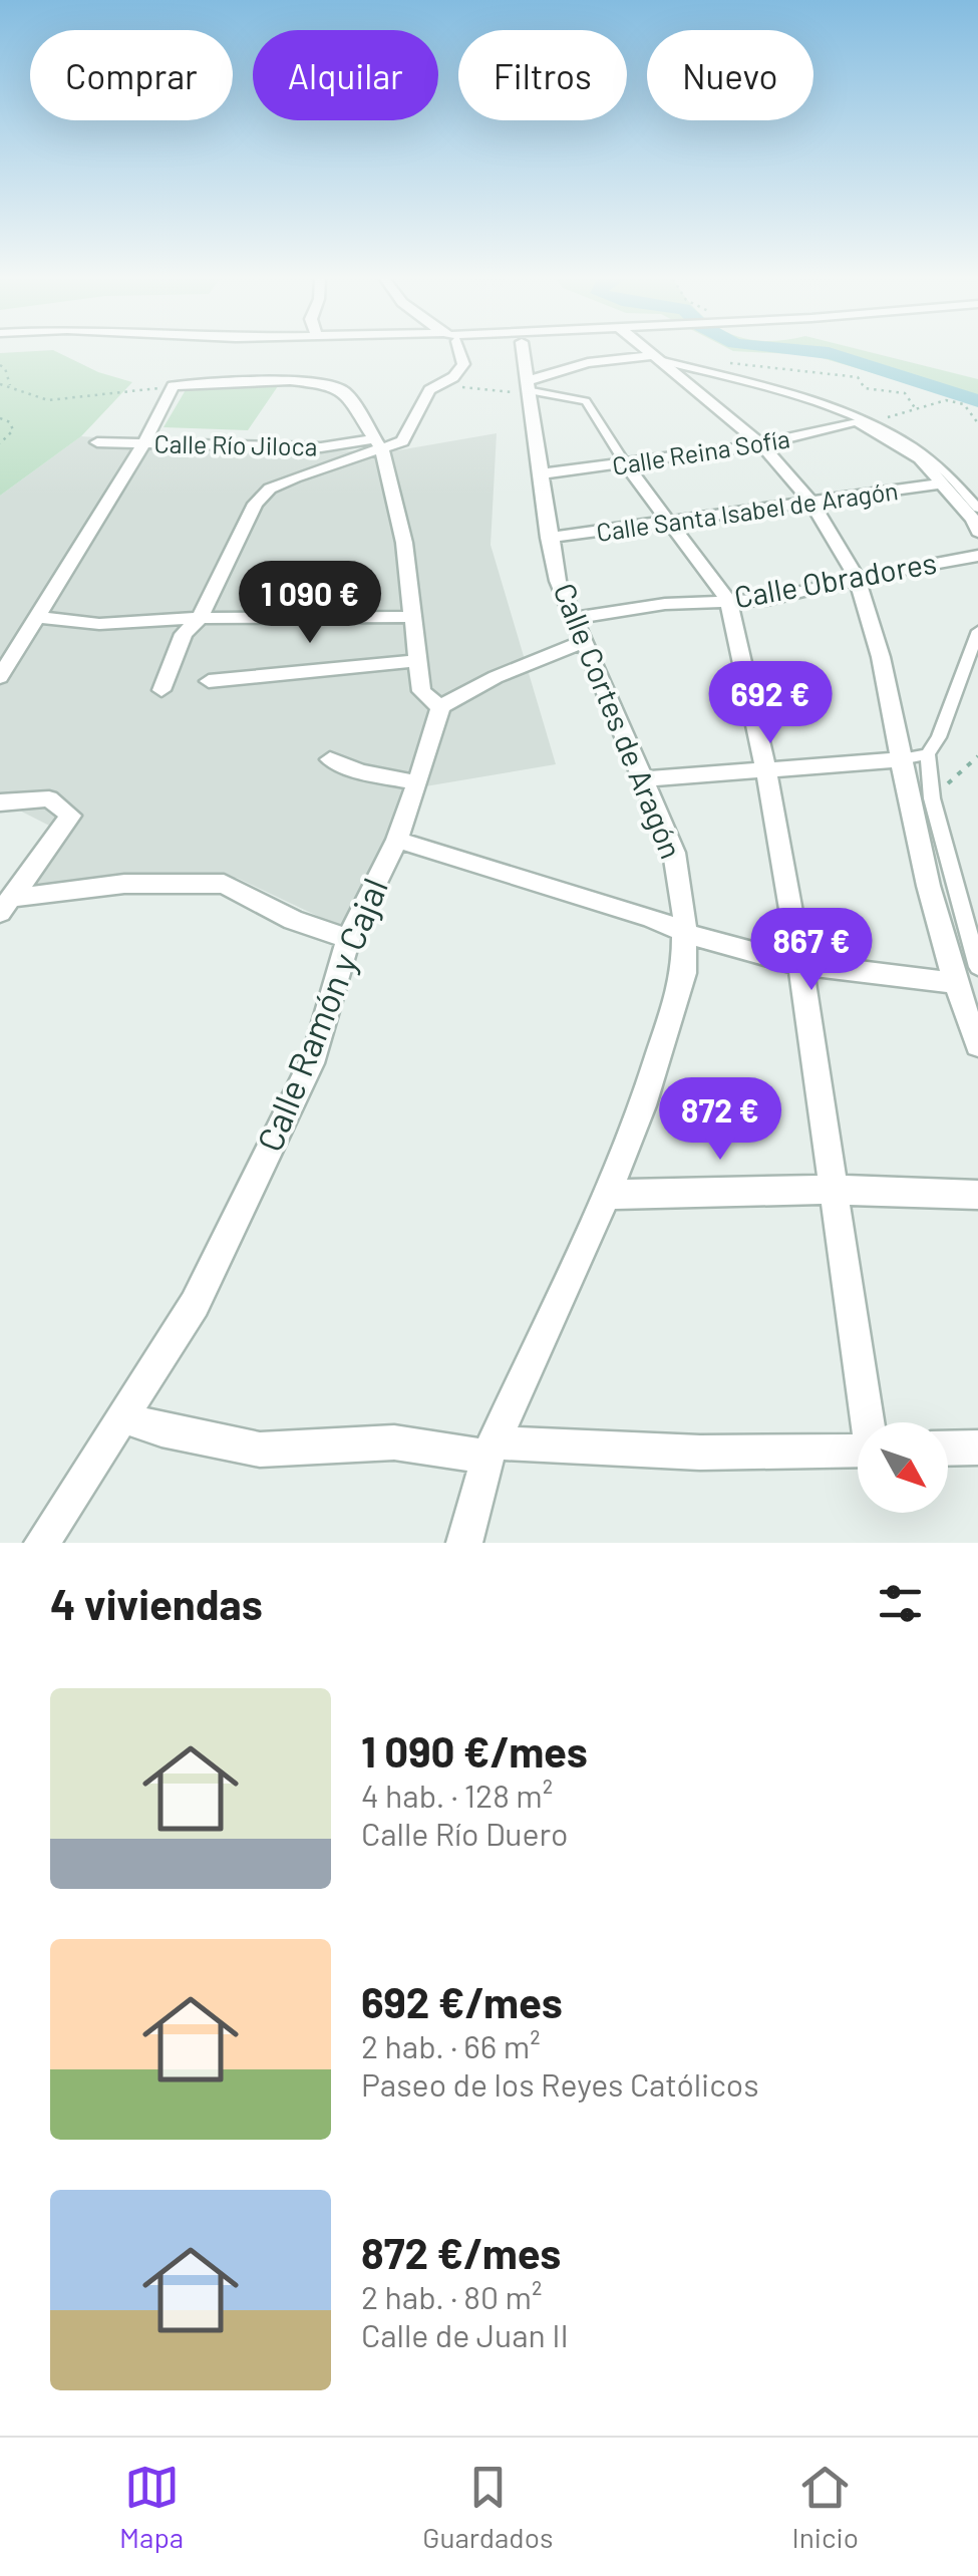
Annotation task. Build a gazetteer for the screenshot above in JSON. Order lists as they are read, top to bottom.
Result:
{
  "streets": {
    "street": [
      "Calle Río Jiloca",
      "Calle Reina Sofía",
      "Calle Santa Isabel de Aragón",
      "Calle Obradores",
      "Calle Cortes de Aragón",
      "Calle Ramón y Cajal"
    ]
  },
  "crossings": [
    ["Calle Reina Sofía", "Calle Cortes de Aragón"],
    ["Calle Santa Isabel de Aragón", "Calle Cortes de Aragón"],
    ["Calle Obradores", "Calle Cortes de Aragón"],
    ["Calle Obradores", "Calle Ramón y Cajal"]
  ],
  "north": "bottom right",
  "page": {
    "chip": [
      "Comprar",
      "Alquilar",
      "Filtros",
      "Nuevo"
    ],
    "price": [
      "1 090 €",
      "692 €",
      "867 €",
      "872 €"
    ],
    "heading": "4 viviendas",
    "list": [
      {
        "name": "1 090 €/mes",
        "note": "4 hab. · 128 m² · Calle Río Duero"
      },
      {
        "name": "692 €/mes",
        "note": "2 hab. · 66 m² · Paseo de los Reyes Católicos"
      },
      {
        "name": "872 €/mes",
        "note": "2 hab. · 80 m² · Calle de Juan II"
      }
    ],
    "tabs": ["Mapa", "Guardados", "Inicio"]
  }
}
